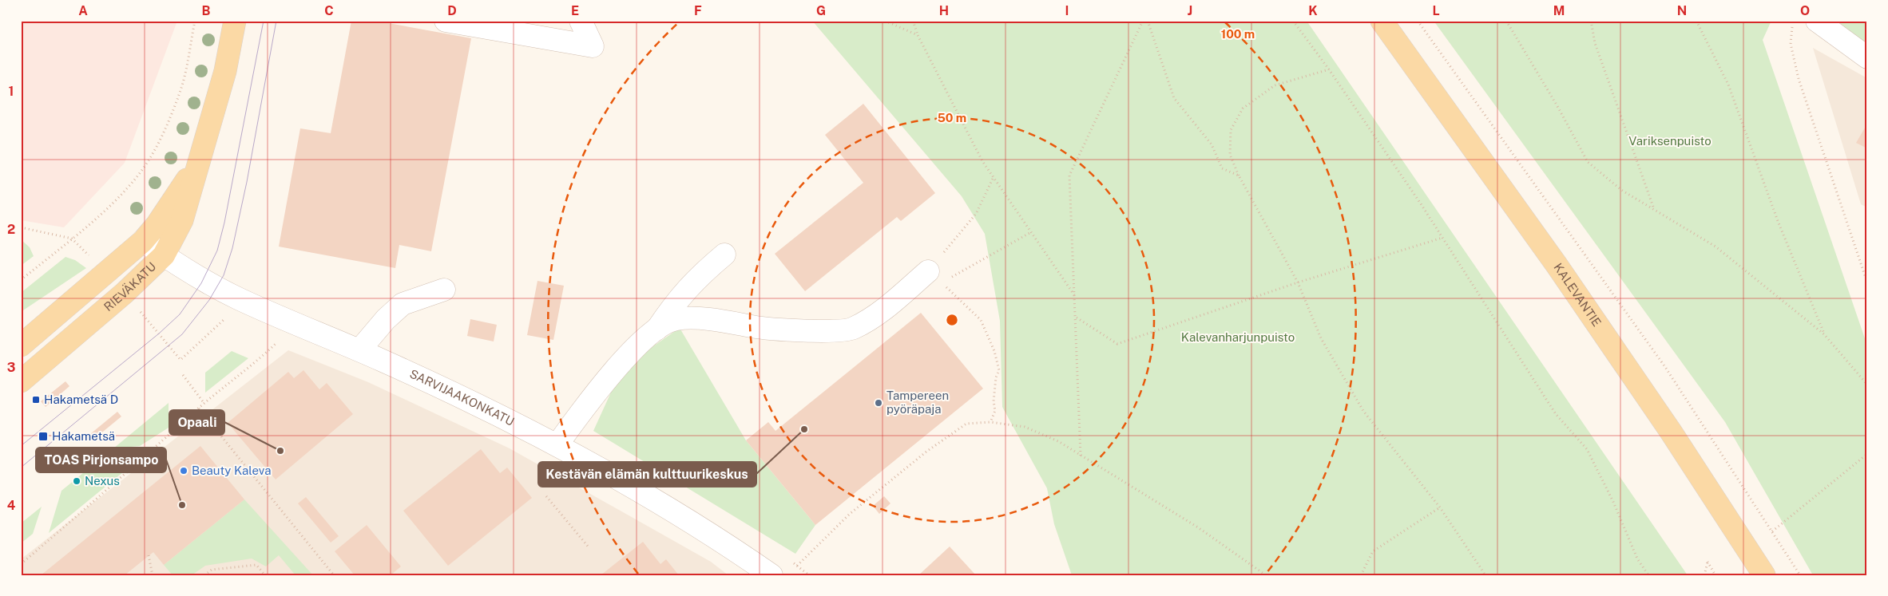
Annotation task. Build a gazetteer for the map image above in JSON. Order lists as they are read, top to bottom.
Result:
{
  "streets": {
    "main road": ["RIEVÄKATU", "KALEVANTIE"],
    "street": ["SARVIJAAKONKATU"]
  },
  "crossings": [
    ["RIEVÄKATU", "SARVIJAAKONKATU"]
  ],
  "parks": ["Variksenpuisto", "Kalevanharjunpuisto"],
  "places": {
    "transit": ["Hakametsä D", "Hakametsä"],
    "other": [
      "Tampereen pyöräpaja",
      "Kestävän elämän kulttuurikeskus",
      "Opaali",
      "Beauty Kaleva",
      "Nexus",
      "TOAS Pirjonsampo"
    ]
  },
  "grid": {
    "columns": [
      "A",
      "B",
      "C",
      "D",
      "E",
      "F",
      "G",
      "H",
      "I",
      "J",
      "K",
      "L",
      "M",
      "N",
      "O"
    ],
    "rows": [
      "1",
      "2",
      "3",
      "4"
    ]
  },
  "rings": ["100 m", "50 m"]
}
